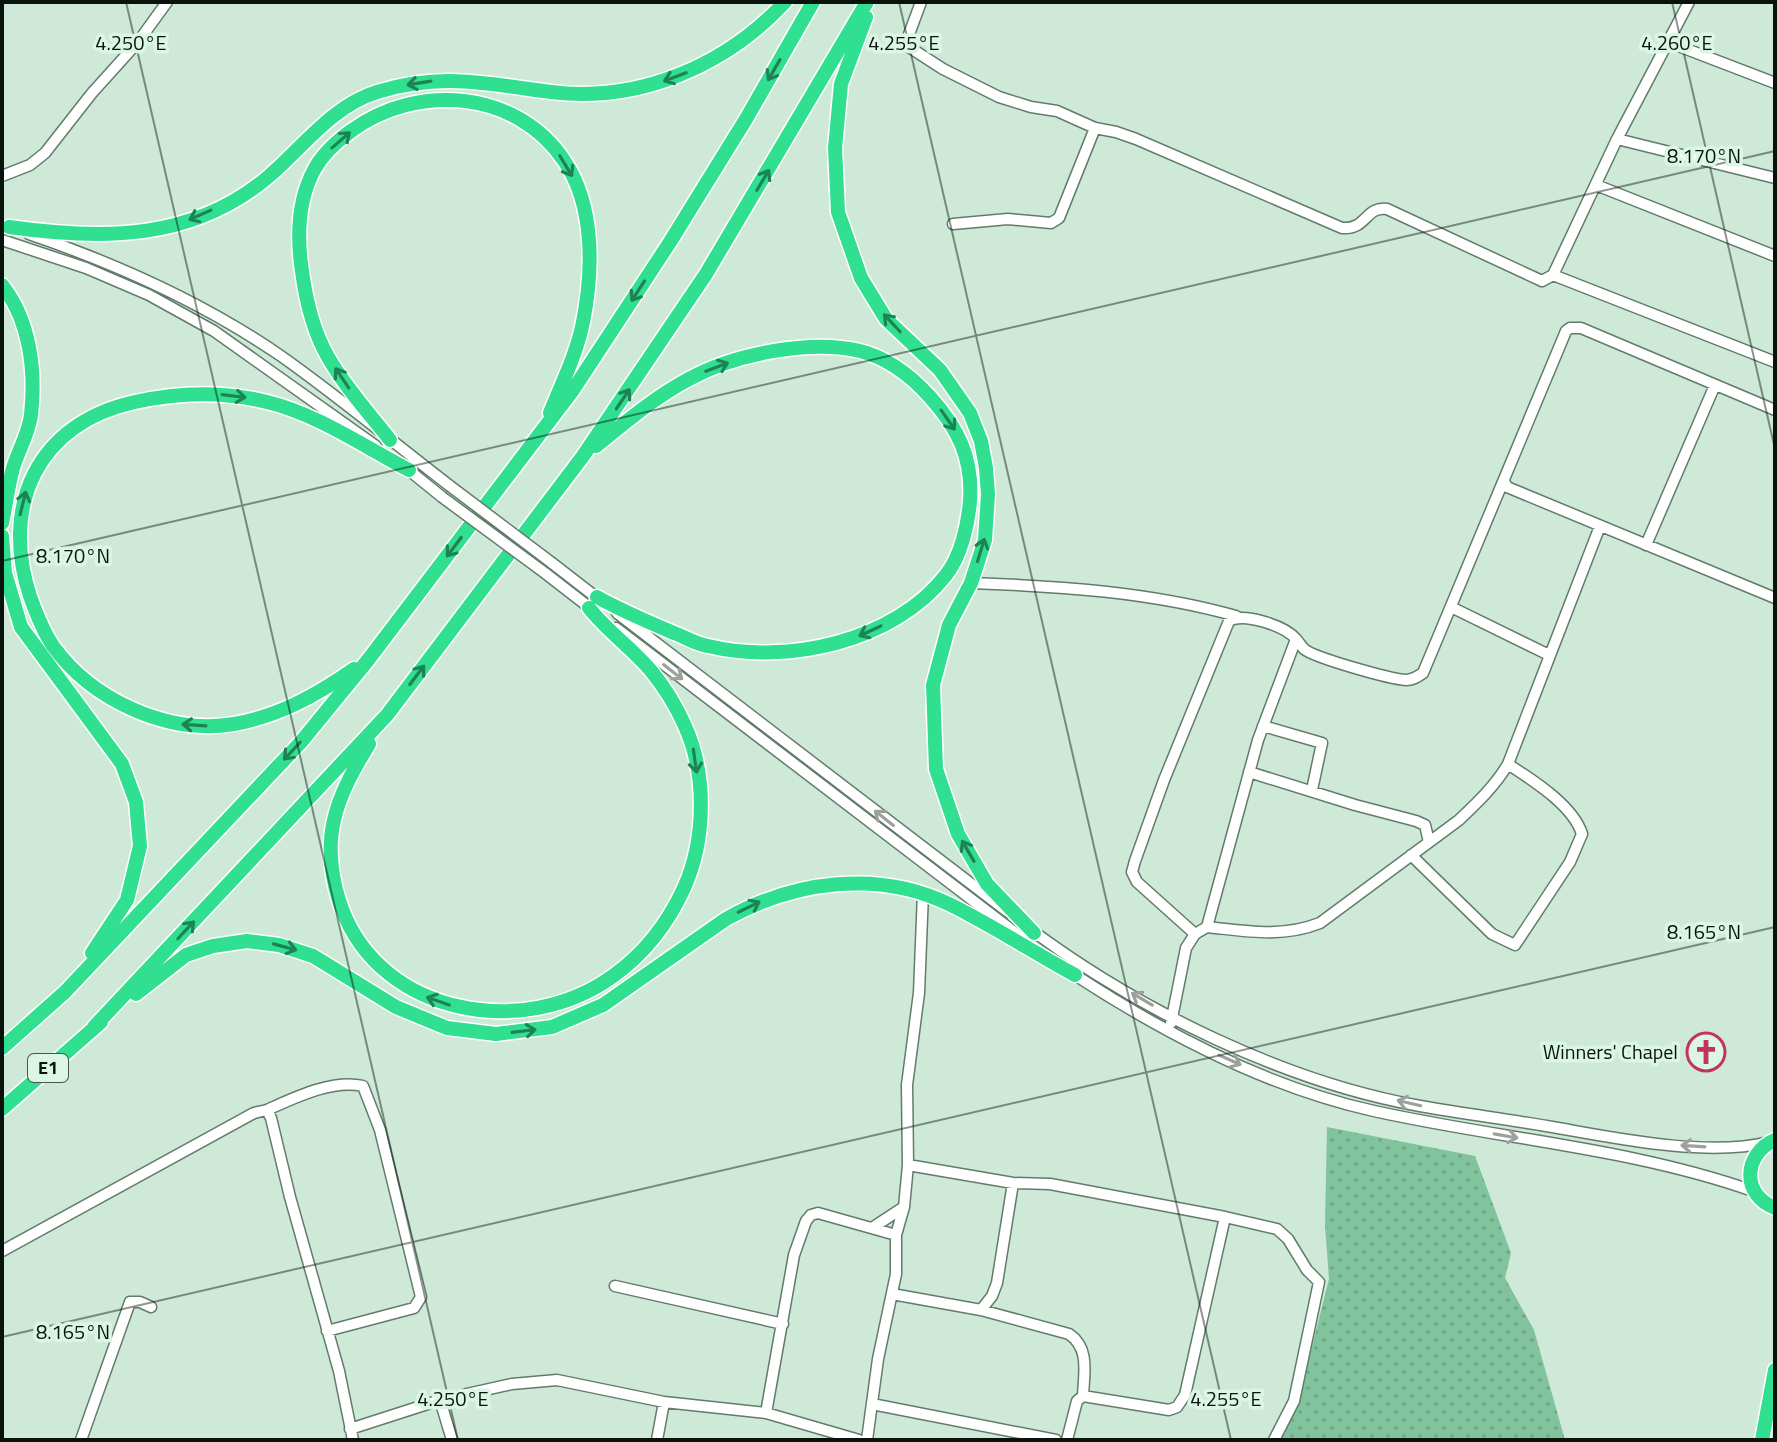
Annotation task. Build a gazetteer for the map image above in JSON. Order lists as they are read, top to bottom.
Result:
{
  "streets": {
    "highway": ["E1"]
  },
  "places": {
    "church": ["Winners' Chapel"]
  },
  "coordinates": [
    "4.250°E",
    "4.255°E",
    "4.260°E",
    "8.170°N",
    "8.165°N"
  ]
}
